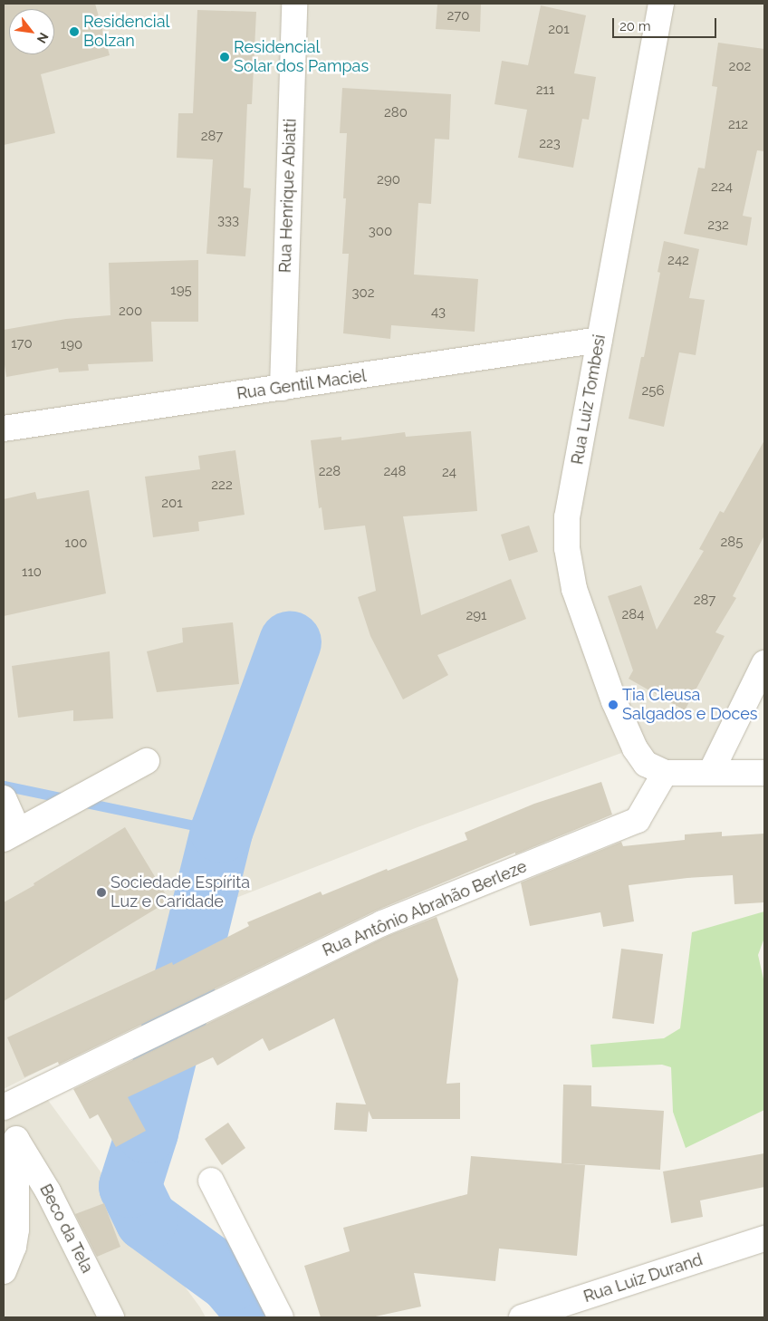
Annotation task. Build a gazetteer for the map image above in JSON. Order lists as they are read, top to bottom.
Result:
{
  "streets": {
    "street": [
      "Rua Henrique Abiatti",
      "Rua Gentil Maciel",
      "Rua Luiz Tombesi",
      "Rua Antônio Abrahão Berleze",
      "Beco da Tela",
      "Rua Luiz Durand"
    ]
  },
  "crossings": [
    ["Rua Henrique Abiatti", "Rua Gentil Maciel"],
    ["Rua Gentil Maciel", "Rua Luiz Tombesi"],
    ["Rua Luiz Tombesi", "Rua Antônio Abrahão Berleze"],
    ["Rua Antônio Abrahão Berleze", "Beco da Tela"]
  ],
  "places": [
    "Residencial Bolzan",
    "Residencial Solar dos Pampas",
    "Tia Cleusa Salgados e Doces",
    "Sociedade Espírita Luz e Caridade"
  ],
  "house_numbers": [
    "270",
    "201",
    "202",
    "211",
    "280",
    "212",
    "287",
    "223",
    "290",
    "224",
    "333",
    "232",
    "300",
    "242",
    "195",
    "302",
    "200",
    "43",
    "170",
    "190",
    "256",
    "228",
    "248",
    "24",
    "222",
    "201",
    "285",
    "100",
    "110",
    "287",
    "284",
    "291"
  ],
  "scale_bar": "20 m",
  "north": "bottom right"
}
